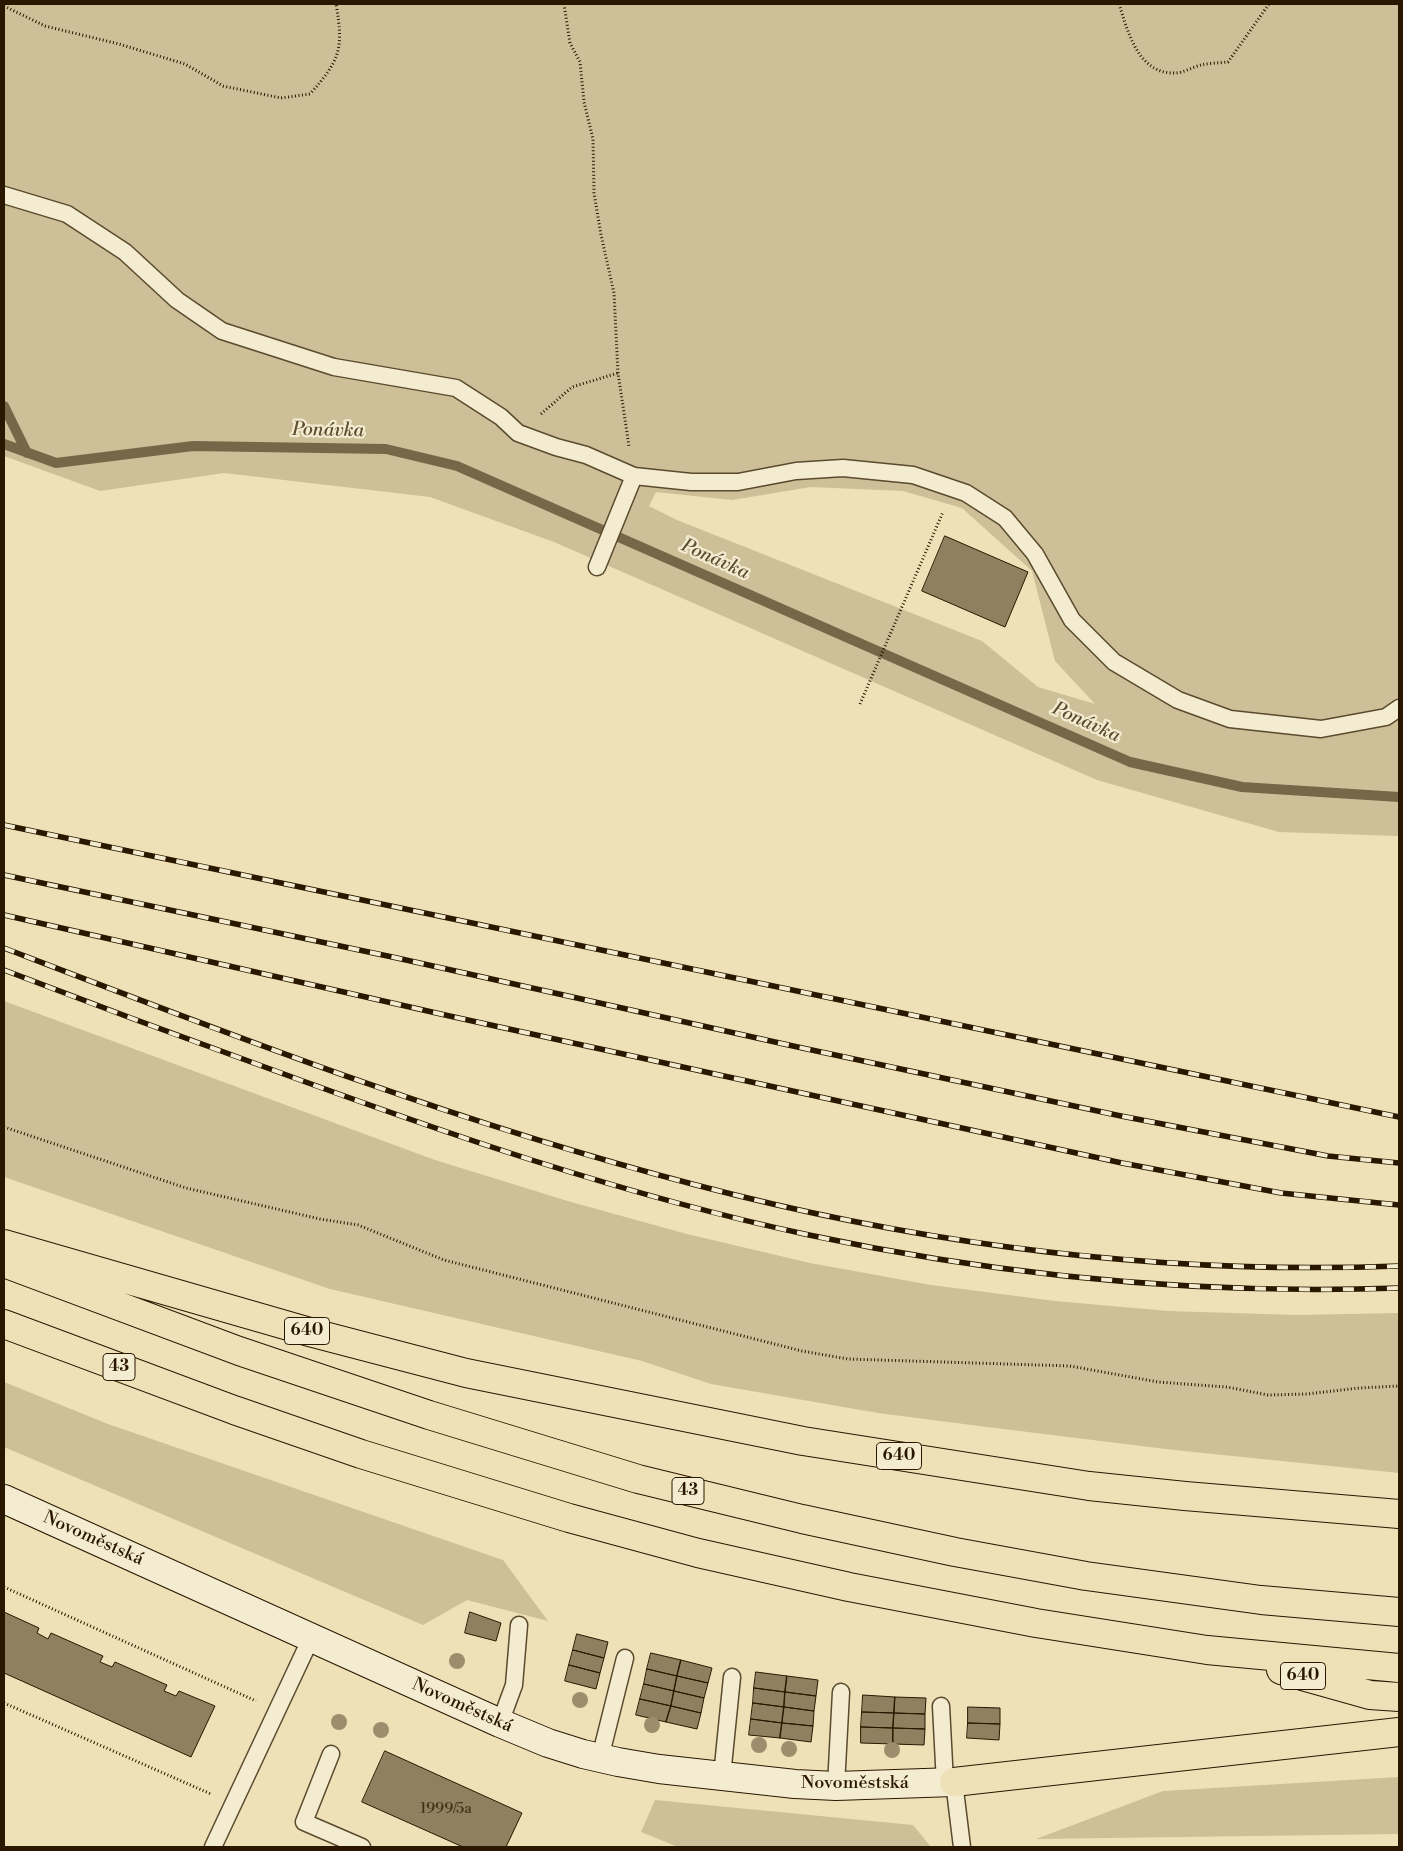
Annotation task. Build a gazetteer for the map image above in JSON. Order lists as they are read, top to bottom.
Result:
{
  "streets": {
    "highway": ["640", "43"],
    "street": ["Novoměstská"]
  },
  "crossings": [
    ["640", "43"]
  ],
  "water": ["Ponávka"],
  "house_numbers": ["1999/5a"]
}
